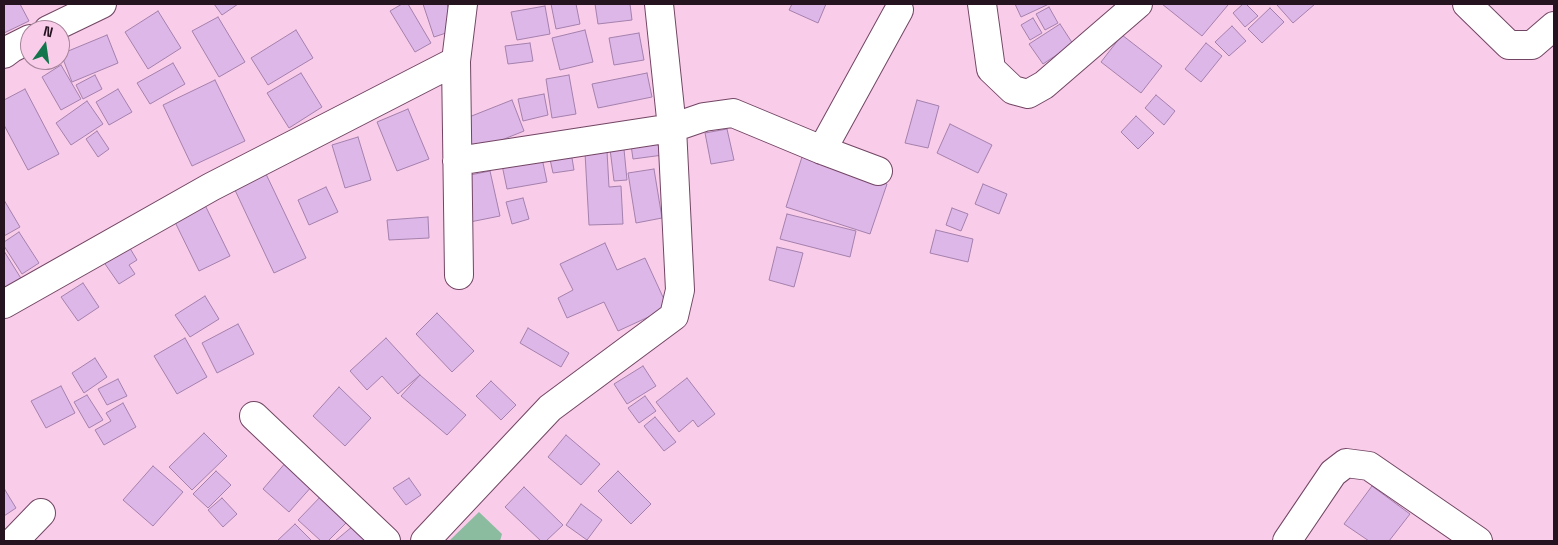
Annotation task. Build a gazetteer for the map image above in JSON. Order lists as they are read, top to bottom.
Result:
{
  "north": "top"
}
